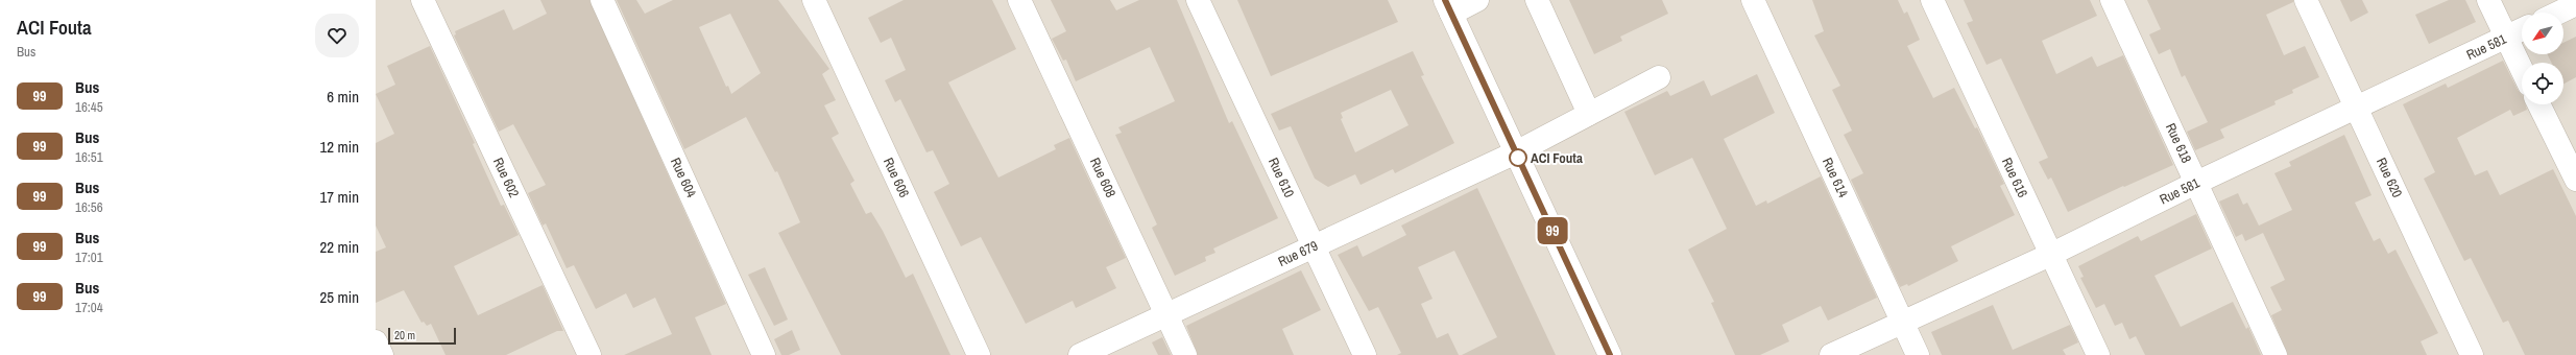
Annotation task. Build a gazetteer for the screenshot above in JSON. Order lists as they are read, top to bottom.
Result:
{
  "streets": {
    "street": [
      "Rue 581",
      "Rue 618",
      "Rue 602",
      "Rue 604",
      "Rue 606",
      "Rue 608",
      "Rue 610",
      "Rue 614",
      "Rue 616",
      "Rue 620",
      "Rue 679"
    ]
  },
  "crossings": [
    ["Rue 581", "Rue 618"],
    ["Rue 581", "Rue 614"],
    ["Rue 581", "Rue 616"],
    ["Rue 581", "Rue 620"],
    ["Rue 608", "Rue 679"],
    ["Rue 610", "Rue 679"]
  ],
  "places": ["ACI Fouta"],
  "lines": ["bus line 99"],
  "scale_bar": "20 m",
  "north": "bottom left",
  "page": {
    "heading": ["ACI Fouta", "Bus"],
    "on_map": "99",
    "list": [
      {
        "mark": "99",
        "name": "Bus",
        "note": "16:45",
        "value": "6 min"
      },
      {
        "mark": "99",
        "name": "Bus",
        "note": "16:51",
        "value": "12 min"
      },
      {
        "mark": "99",
        "name": "Bus",
        "note": "16:56",
        "value": "17 min"
      },
      {
        "mark": "99",
        "name": "Bus",
        "note": "17:01",
        "value": "22 min"
      },
      {
        "mark": "99",
        "name": "Bus",
        "note": "17:04",
        "value": "25 min"
      }
    ],
    "scale": "20 m"
  }
}
